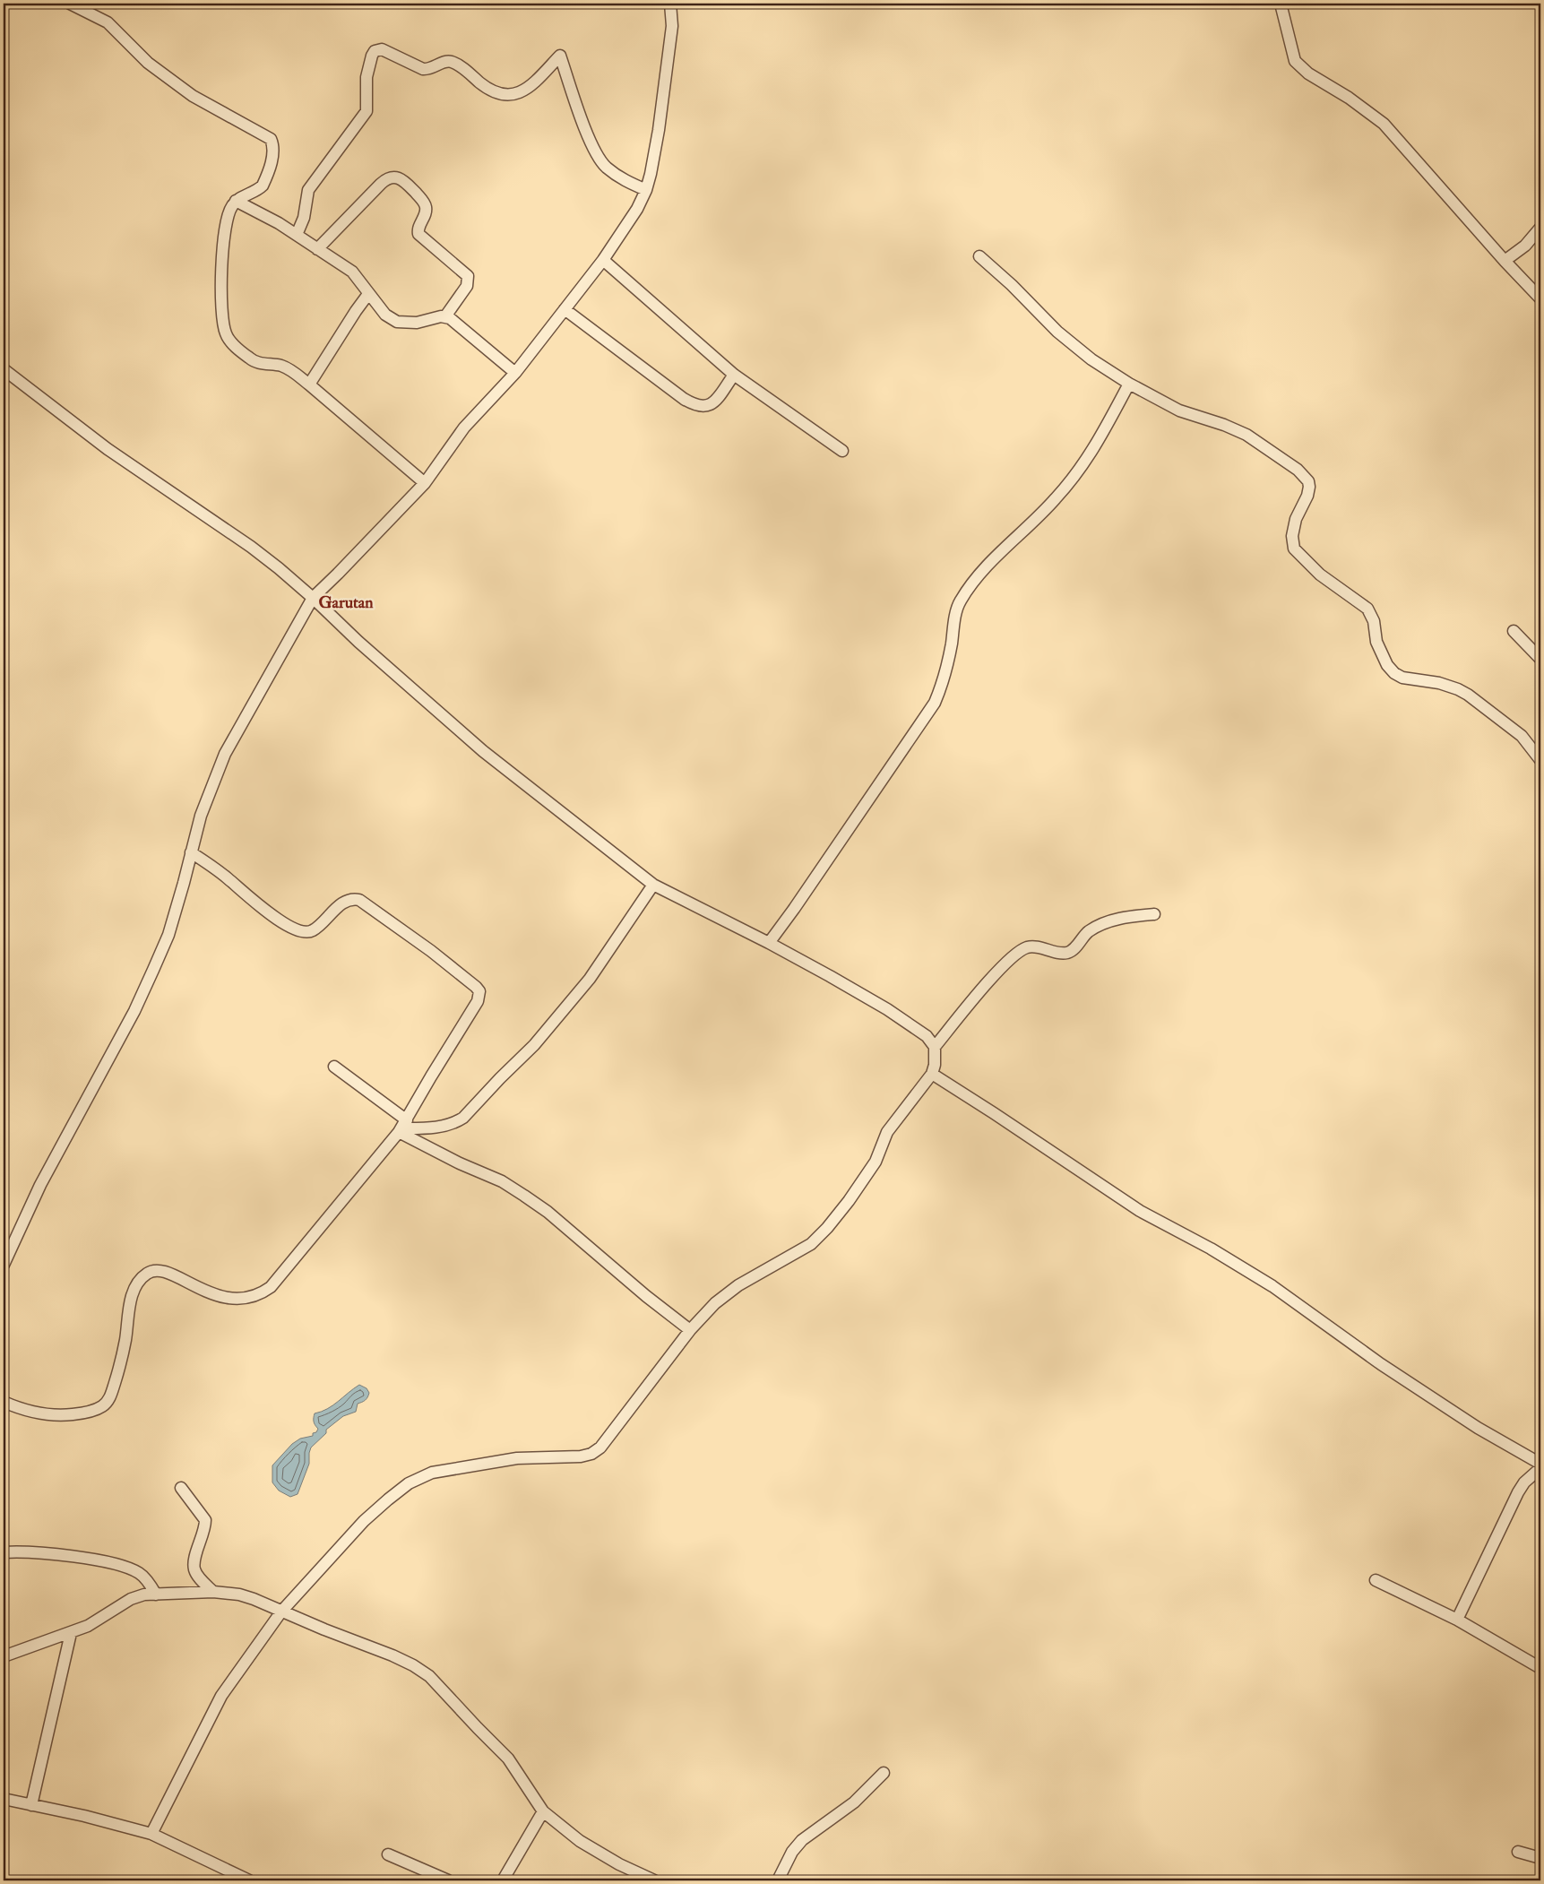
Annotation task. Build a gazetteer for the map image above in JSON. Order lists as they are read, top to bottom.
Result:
{
  "districts": ["Garutan"]
}
